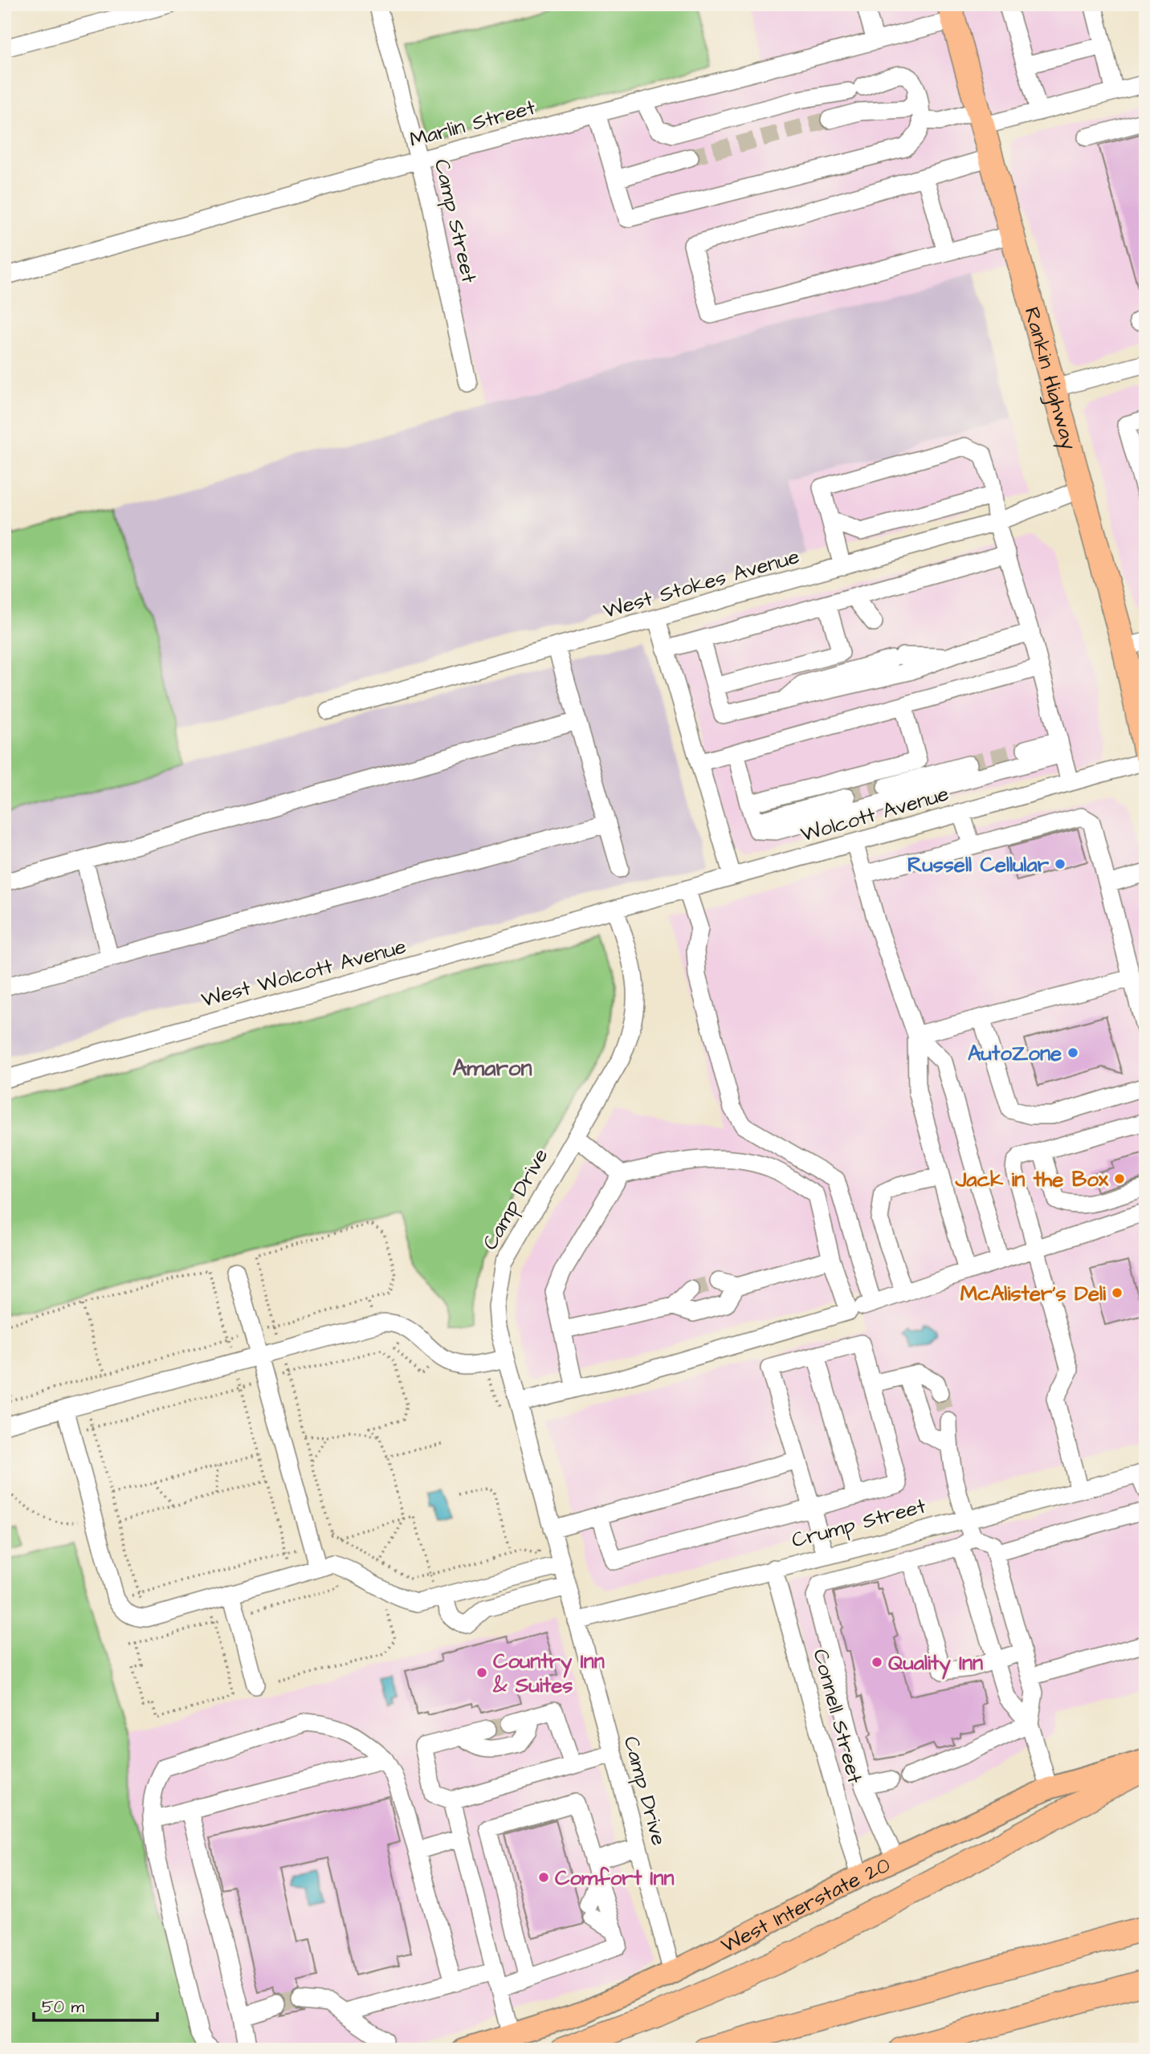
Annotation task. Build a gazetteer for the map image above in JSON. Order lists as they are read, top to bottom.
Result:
{
  "streets": {
    "highway": ["Rankin Highway"],
    "main road": ["West Interstate 20"],
    "street": [
      "Marlin Street",
      "Camp Street",
      "West Stokes Avenue",
      "Wolcott Avenue",
      "West Wolcott Avenue",
      "Camp Drive",
      "Crump Street",
      "Connell Street"
    ]
  },
  "crossings": [
    ["Marlin Street", "Camp Street"],
    ["Marlin Street", "Rankin Highway"],
    ["Rankin Highway", "West Stokes Avenue"],
    ["Wolcott Avenue", "West Wolcott Avenue"],
    ["Wolcott Avenue", "Camp Drive"],
    ["West Wolcott Avenue", "Camp Drive"],
    ["Camp Drive", "Crump Street"],
    ["Camp Drive", "West Interstate 20"],
    ["Crump Street", "Connell Street"],
    ["Connell Street", "West Interstate 20"]
  ],
  "districts": ["Amaron"],
  "places": [
    "Russell Cellular",
    "AutoZone",
    "Jack in the Box",
    "McAlister's Deli",
    "Quality Inn",
    "Country Inn & Suites",
    "Comfort Inn"
  ],
  "scale_bar": "50 m"
}
